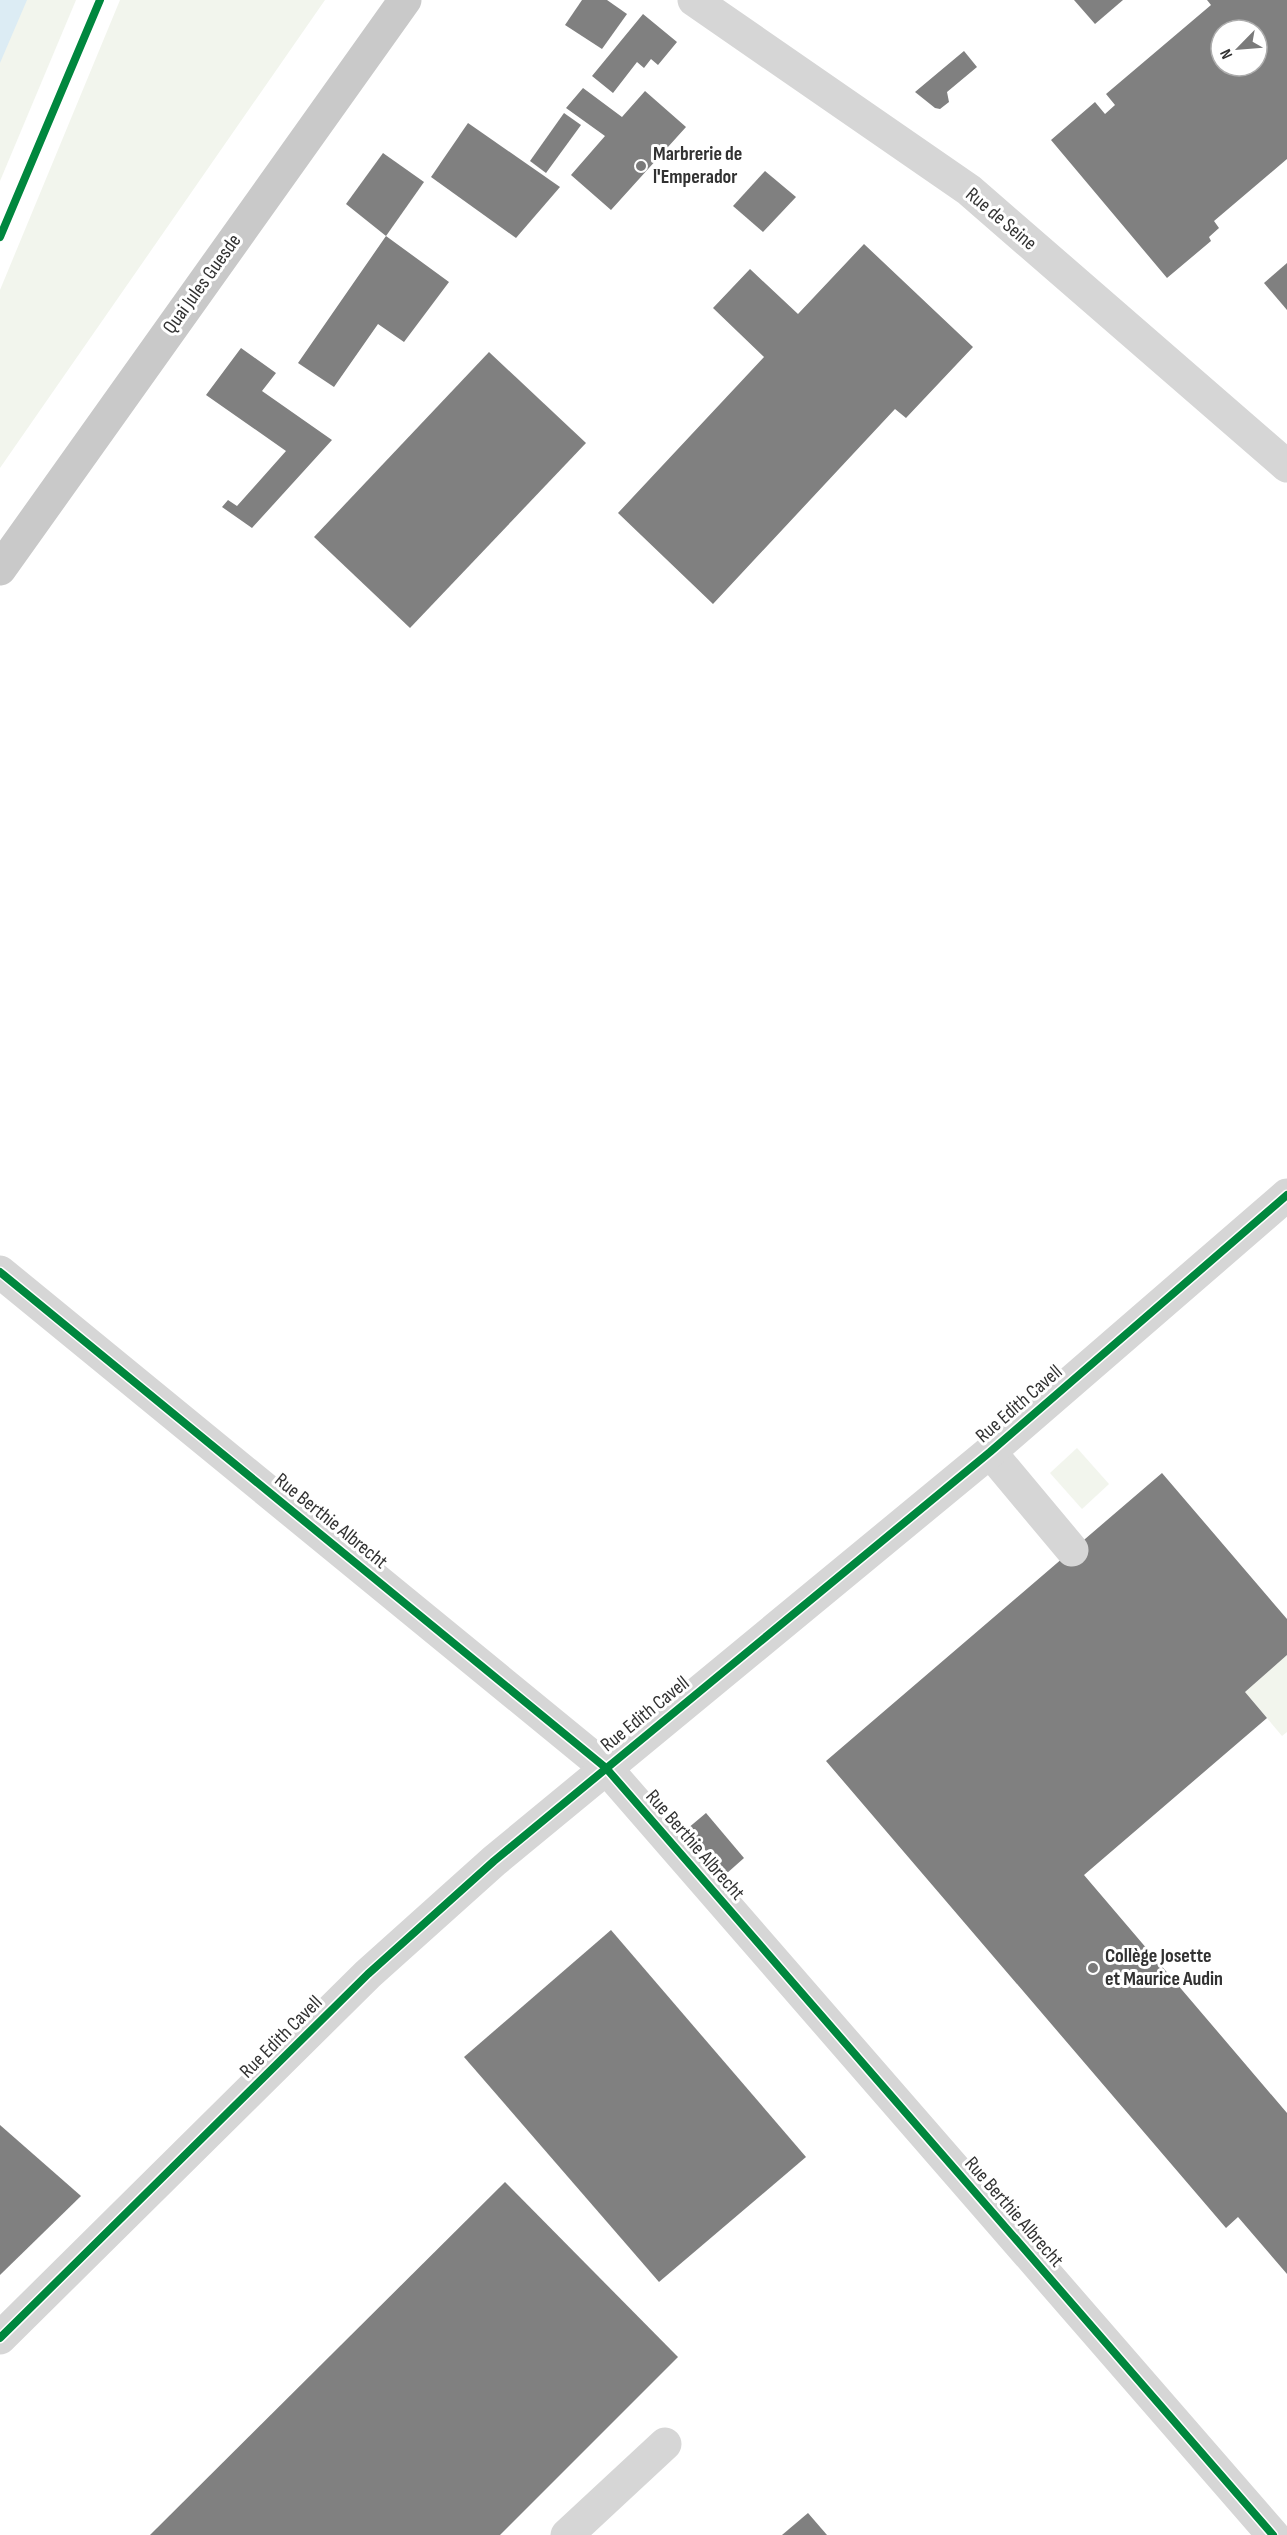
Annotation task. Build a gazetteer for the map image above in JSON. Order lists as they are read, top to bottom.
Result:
{
  "streets": {
    "main road": ["Quai Jules Guesde"],
    "street": ["Rue de Seine", "Rue Edith Cavell", "Rue Berthie Albrecht"]
  },
  "crossings": [
    ["Rue Edith Cavell", "Rue Berthie Albrecht"]
  ],
  "places": ["Marbrerie de l'Emperador", "Collège Josette et Maurice Audin"],
  "north": "bottom left"
}
